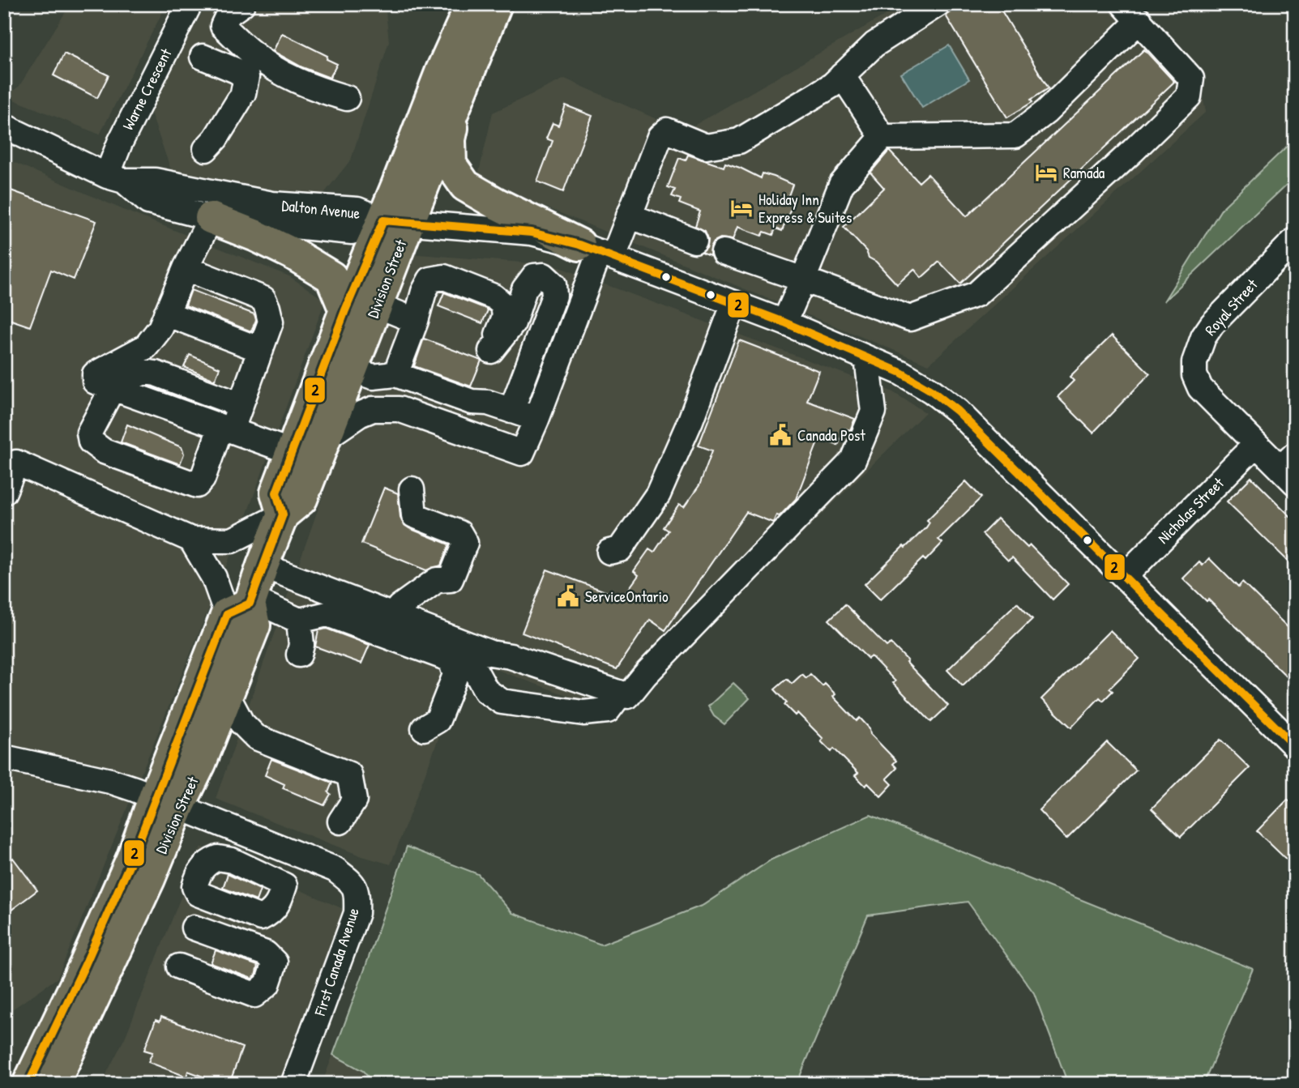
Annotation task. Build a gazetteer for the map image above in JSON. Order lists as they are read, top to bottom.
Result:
{
  "streets": {
    "main road": ["Division Street"],
    "street": [
      "Warne Crescent",
      "Dalton Avenue",
      "Royal Street",
      "Nicholas Street",
      "First Canada Avenue"
    ]
  },
  "crossings": [
    ["Warne Crescent", "Dalton Avenue"],
    ["Dalton Avenue", "Division Street"],
    ["Division Street", "First Canada Avenue"],
    ["Royal Street", "Nicholas Street"]
  ],
  "places": {
    "hotel": ["Ramada", "Holiday Inn Express & Suites"],
    "public building": ["Canada Post", "ServiceOntario"]
  },
  "lines": ["transit line 2"]
}
